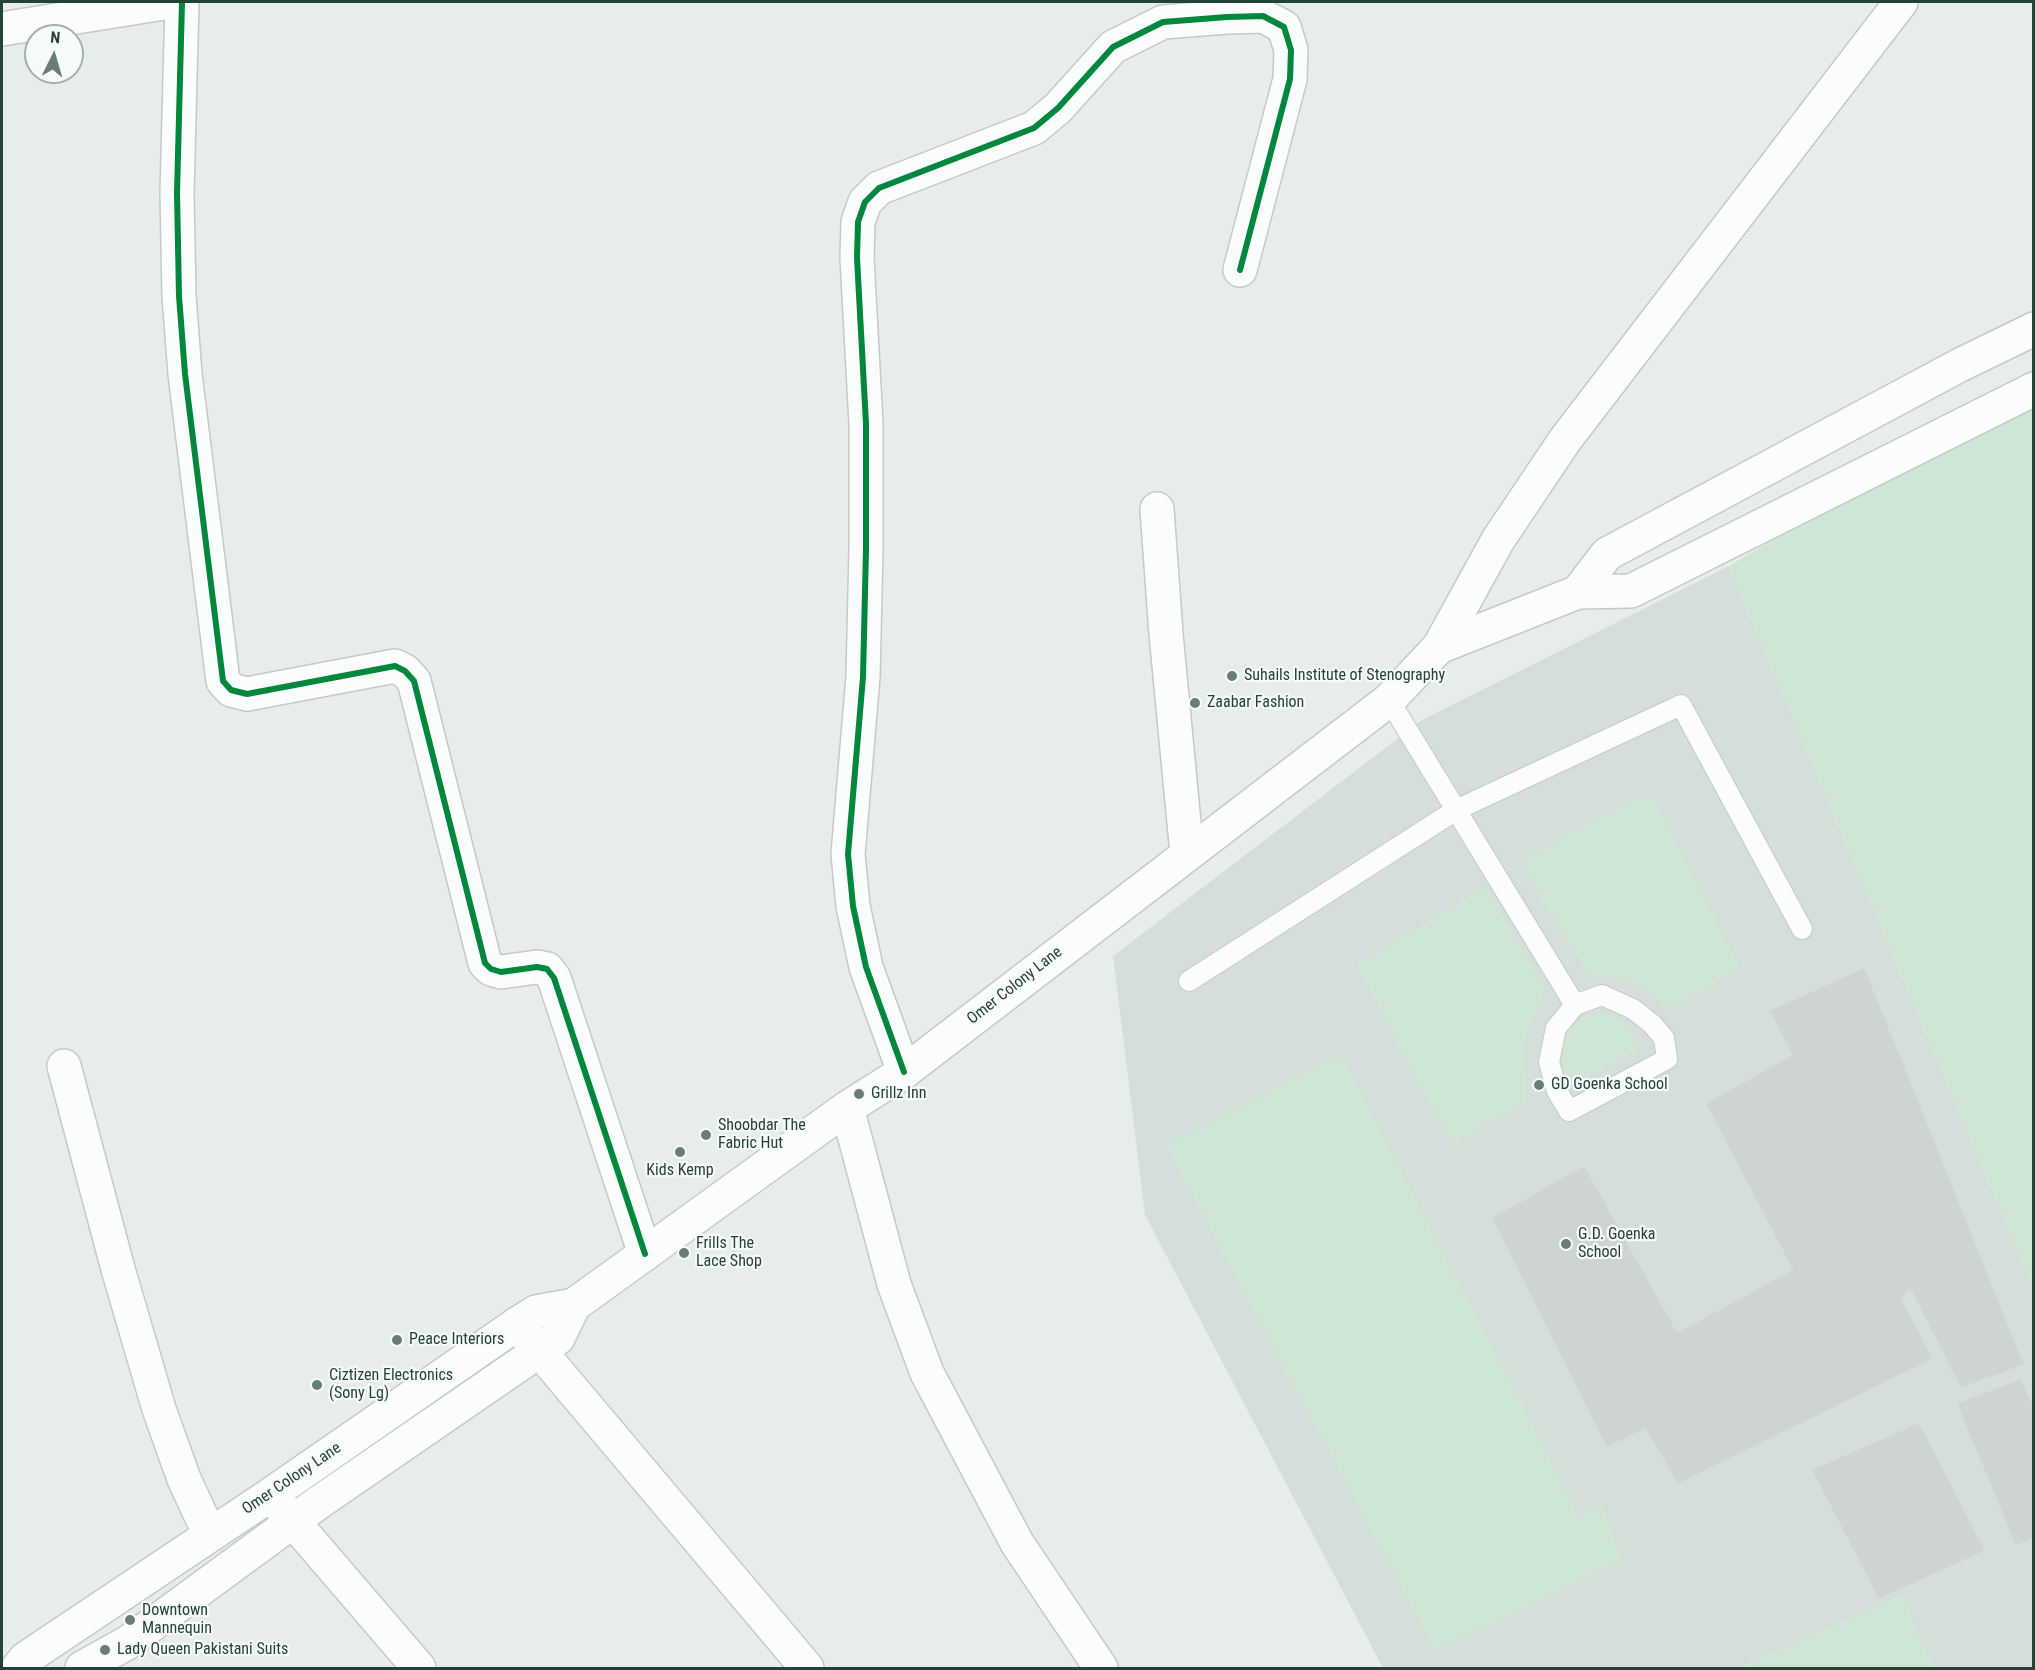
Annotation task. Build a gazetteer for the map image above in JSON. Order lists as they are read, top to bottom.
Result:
{
  "streets": {
    "street": ["Omer Colony Lane"]
  },
  "places": [
    "Suhails Institute of Stenography",
    "Zaabar Fashion",
    "GD Goenka School",
    "Grillz Inn",
    "Shoobdar The Fabric Hut",
    "Kids Kemp",
    "G.D. Goenka School",
    "Frills The Lace Shop",
    "Peace Interiors",
    "Ciztizen Electronics (Sony Lg)",
    "Downtown Mannequin",
    "Lady Queen Pakistani Suits"
  ],
  "north": "top"
}
